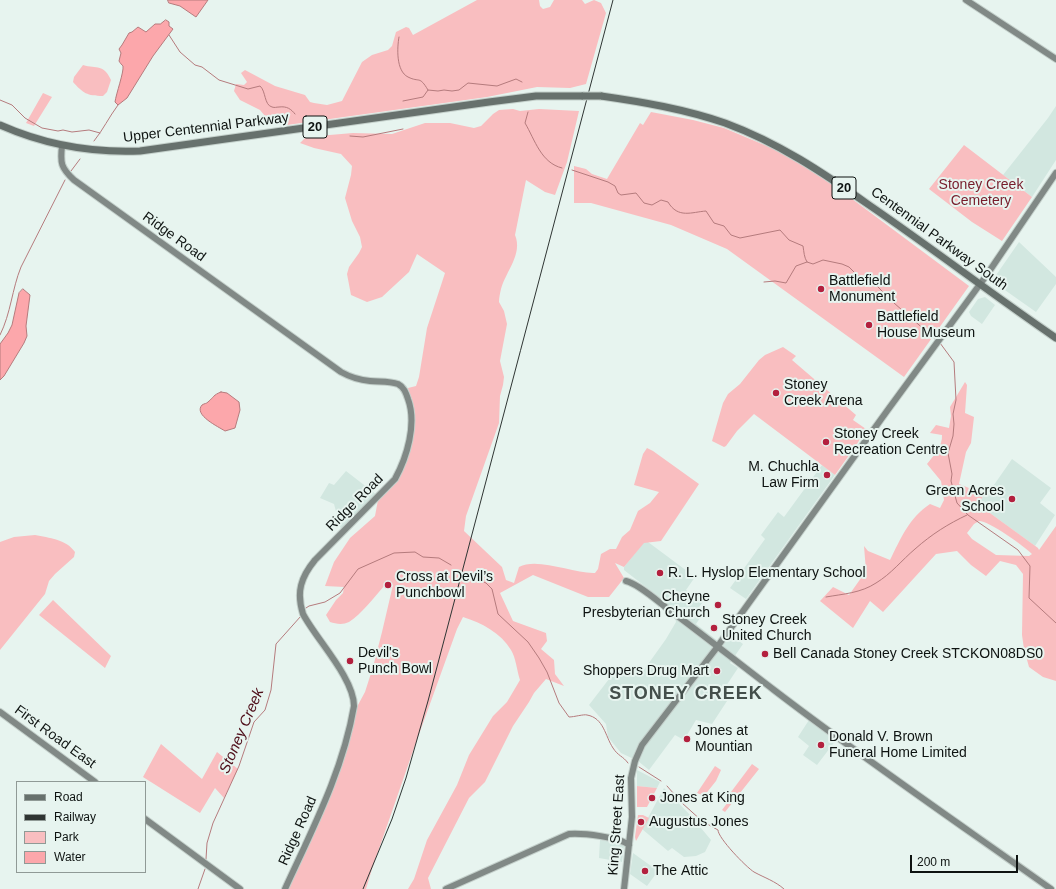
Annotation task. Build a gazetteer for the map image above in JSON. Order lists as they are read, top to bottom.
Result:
{
  "streets": {
    "main road": [
      "20",
      "Upper Centennial Parkway",
      "Ridge Road",
      "Centennial Parkway South",
      "First Road East",
      "King Street East"
    ]
  },
  "crossings": [
    ["Upper Centennial Parkway", "Ridge Road"],
    ["Upper Centennial Parkway", "Centennial Parkway South"],
    ["Centennial Parkway South", "King Street East"]
  ],
  "districts": ["STONEY CREEK"],
  "water": ["Stoney Creek"],
  "parks": ["Stoney Creek Cemetery"],
  "places": [
    "Battlefield Monument",
    "Battlefield House Museum",
    "Stoney Creek Arena",
    "Stoney Creek Recreation Centre",
    "M. Chuchla Law Firm",
    "Green Acres School",
    "R. L. Hyslop Elementary School",
    "Cross at Devil’s Punchbowl",
    "Cheyne Presbyterian Church",
    "Stoney Creek United Church",
    "Bell Canada Stoney Creek STCKON08DS0",
    "Devil's Punch Bowl",
    "Shoppers Drug Mart",
    "Jones at Mountian",
    "Donald V. Brown Funeral Home Limited",
    "Jones at King",
    "Augustus Jones",
    "The Attic"
  ],
  "legend": [
    "Road",
    "Railway",
    "Park",
    "Water"
  ],
  "scale_bar": "200 m"
}
